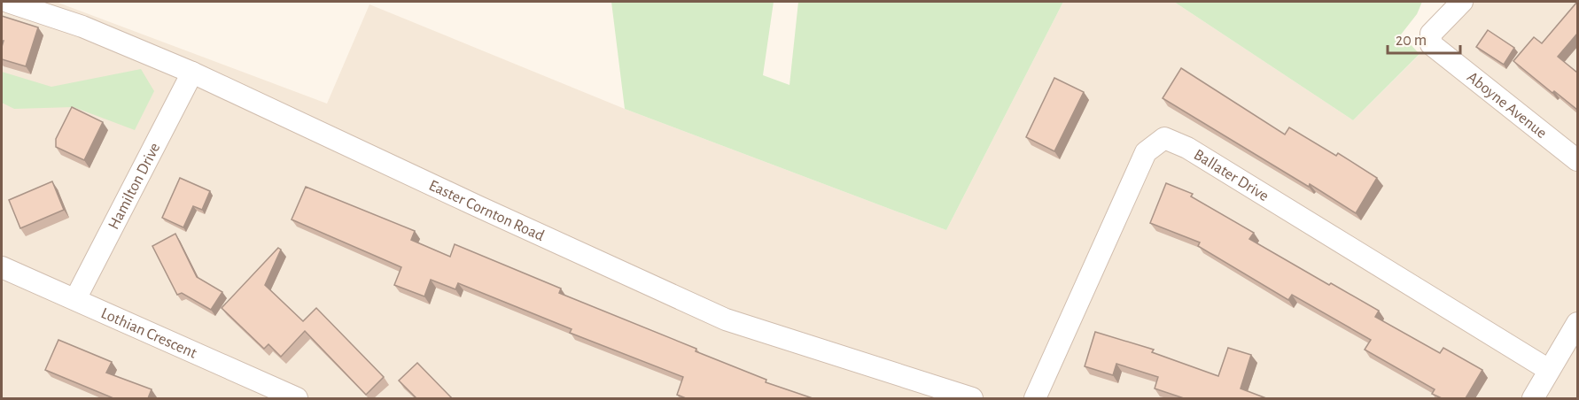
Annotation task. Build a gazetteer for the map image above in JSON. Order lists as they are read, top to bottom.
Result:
{
  "streets": {
    "street": [
      "Aboyne Avenue",
      "Ballater Drive",
      "Hamilton Drive",
      "Easter Cornton Road",
      "Lothian Crescent"
    ]
  },
  "crossings": [
    ["Hamilton Drive", "Easter Cornton Road"],
    ["Hamilton Drive", "Lothian Crescent"]
  ],
  "scale_bar": "20 m"
}
